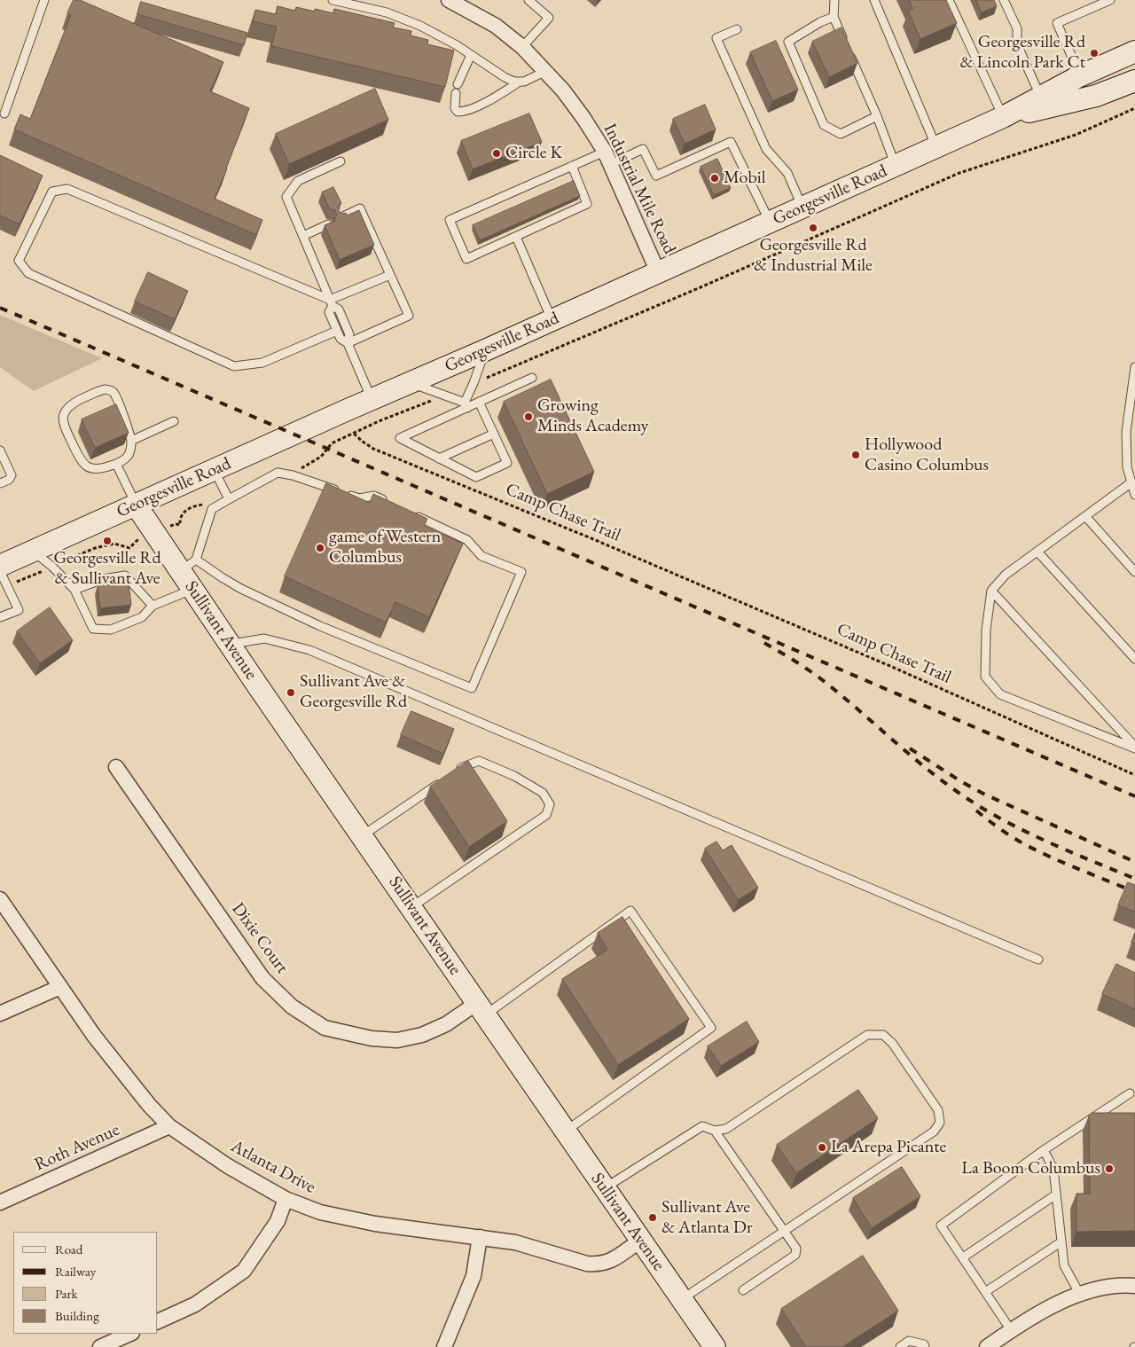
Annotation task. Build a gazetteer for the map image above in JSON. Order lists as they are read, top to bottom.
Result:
{
  "streets": {
    "main road": ["Georgesville Road", "Sullivant Avenue"],
    "street": [
      "Industrial Mile Road",
      "Dixie Court",
      "Roth Avenue",
      "Atlanta Drive"
    ],
    "path": ["Camp Chase Trail"]
  },
  "crossings": [
    ["Industrial Mile Road", "Georgesville Road"],
    ["Georgesville Road", "Sullivant Avenue"],
    ["Sullivant Avenue", "Dixie Court"],
    ["Sullivant Avenue", "Atlanta Drive"],
    ["Roth Avenue", "Atlanta Drive"]
  ],
  "places": [
    "Georgesville Rd & Lincoln Park Ct",
    "Circle K",
    "Mobil",
    "Georgesville Rd & Industrial Mile",
    "Growing Minds Academy",
    "Hollywood Casino Columbus",
    "Georgesville Rd & Sullivant Ave",
    "game of Western Columbus",
    "Sullivant Ave & Georgesville Rd",
    "La Arepa Picante",
    "La Boom Columbus",
    "Sullivant Ave & Atlanta Dr"
  ],
  "legend": [
    "Road",
    "Railway",
    "Park",
    "Building"
  ]
}
